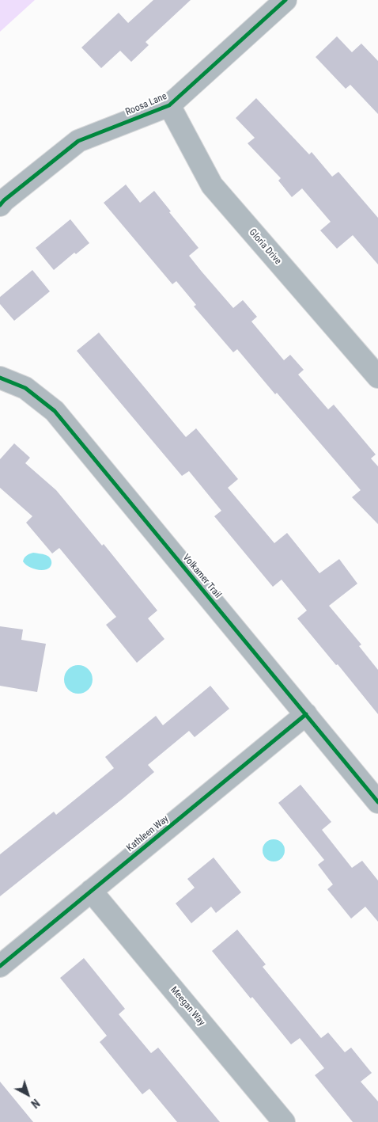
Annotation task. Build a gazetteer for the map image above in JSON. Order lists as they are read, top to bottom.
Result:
{
  "streets": {
    "street": [
      "Roosa Lane",
      "Gloria Drive",
      "Volkamer Trail",
      "Kathleen Way",
      "Meegan Way"
    ]
  },
  "crossings": [
    ["Roosa Lane", "Gloria Drive"],
    ["Volkamer Trail", "Kathleen Way"],
    ["Kathleen Way", "Meegan Way"]
  ],
  "north": "bottom right"
}
